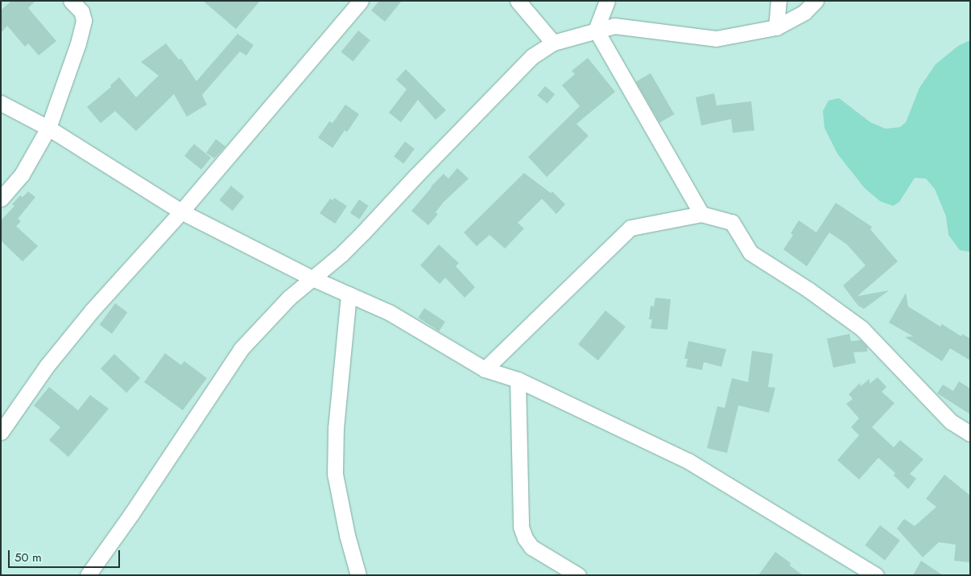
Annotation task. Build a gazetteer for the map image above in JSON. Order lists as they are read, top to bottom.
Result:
{
  "scale_bar": "50 m"
}
